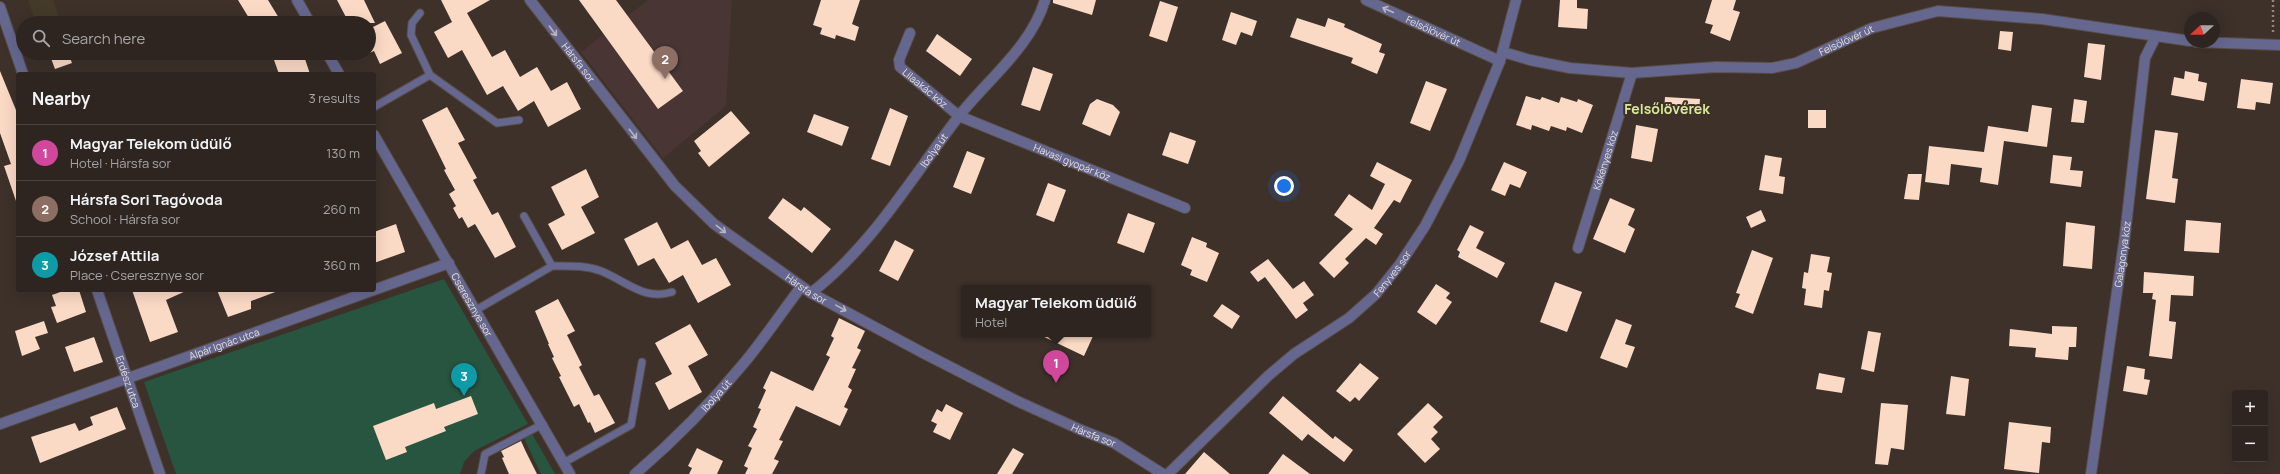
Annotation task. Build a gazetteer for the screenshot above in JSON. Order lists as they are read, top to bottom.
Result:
{
  "streets": {
    "street": [
      "Felsőlövér út",
      "Hársfa sor",
      "Lilaakác köz",
      "Ibolya út",
      "Kökényes köz",
      "Havasi gyopár köz",
      "Galagonya köz",
      "Fenyves sor",
      "Cseresznye sor",
      "Alpár Ignác utca",
      "Erdész utca"
    ]
  },
  "crossings": [
    ["Felsőlövér út", "Kökényes köz"],
    ["Felsőlövér út", "Galagonya köz"],
    ["Felsőlövér út", "Fenyves sor"],
    ["Hársfa sor", "Ibolya út"],
    ["Lilaakác köz", "Ibolya út"],
    ["Lilaakác köz", "Havasi gyopár köz"],
    ["Ibolya út", "Havasi gyopár köz"],
    ["Cseresznye sor", "Alpár Ignác utca"],
    ["Alpár Ignác utca", "Erdész utca"]
  ],
  "one_way": ["Hársfa sor"],
  "districts": ["Felsőlövérek"],
  "north": "left",
  "page": {
    "search": "Search here",
    "pins": ["2", "1", "3"],
    "heading": ["Nearby", "3 results"],
    "list": [
      {
        "mark": "1",
        "name": "Magyar Telekom üdülő",
        "note": "Hotel · Hársfa sor",
        "value": "130 m"
      },
      {
        "mark": "2",
        "name": "Hársfa Sori Tagóvoda",
        "note": "School · Hársfa sor",
        "value": "260 m"
      },
      {
        "mark": "3",
        "name": "József Attila",
        "note": "Place · Cseresznye sor",
        "value": "360 m"
      }
    ],
    "popup": ["Magyar Telekom üdülő", "Hotel"],
    "map_buttons": ["+", "−"]
  }
}
